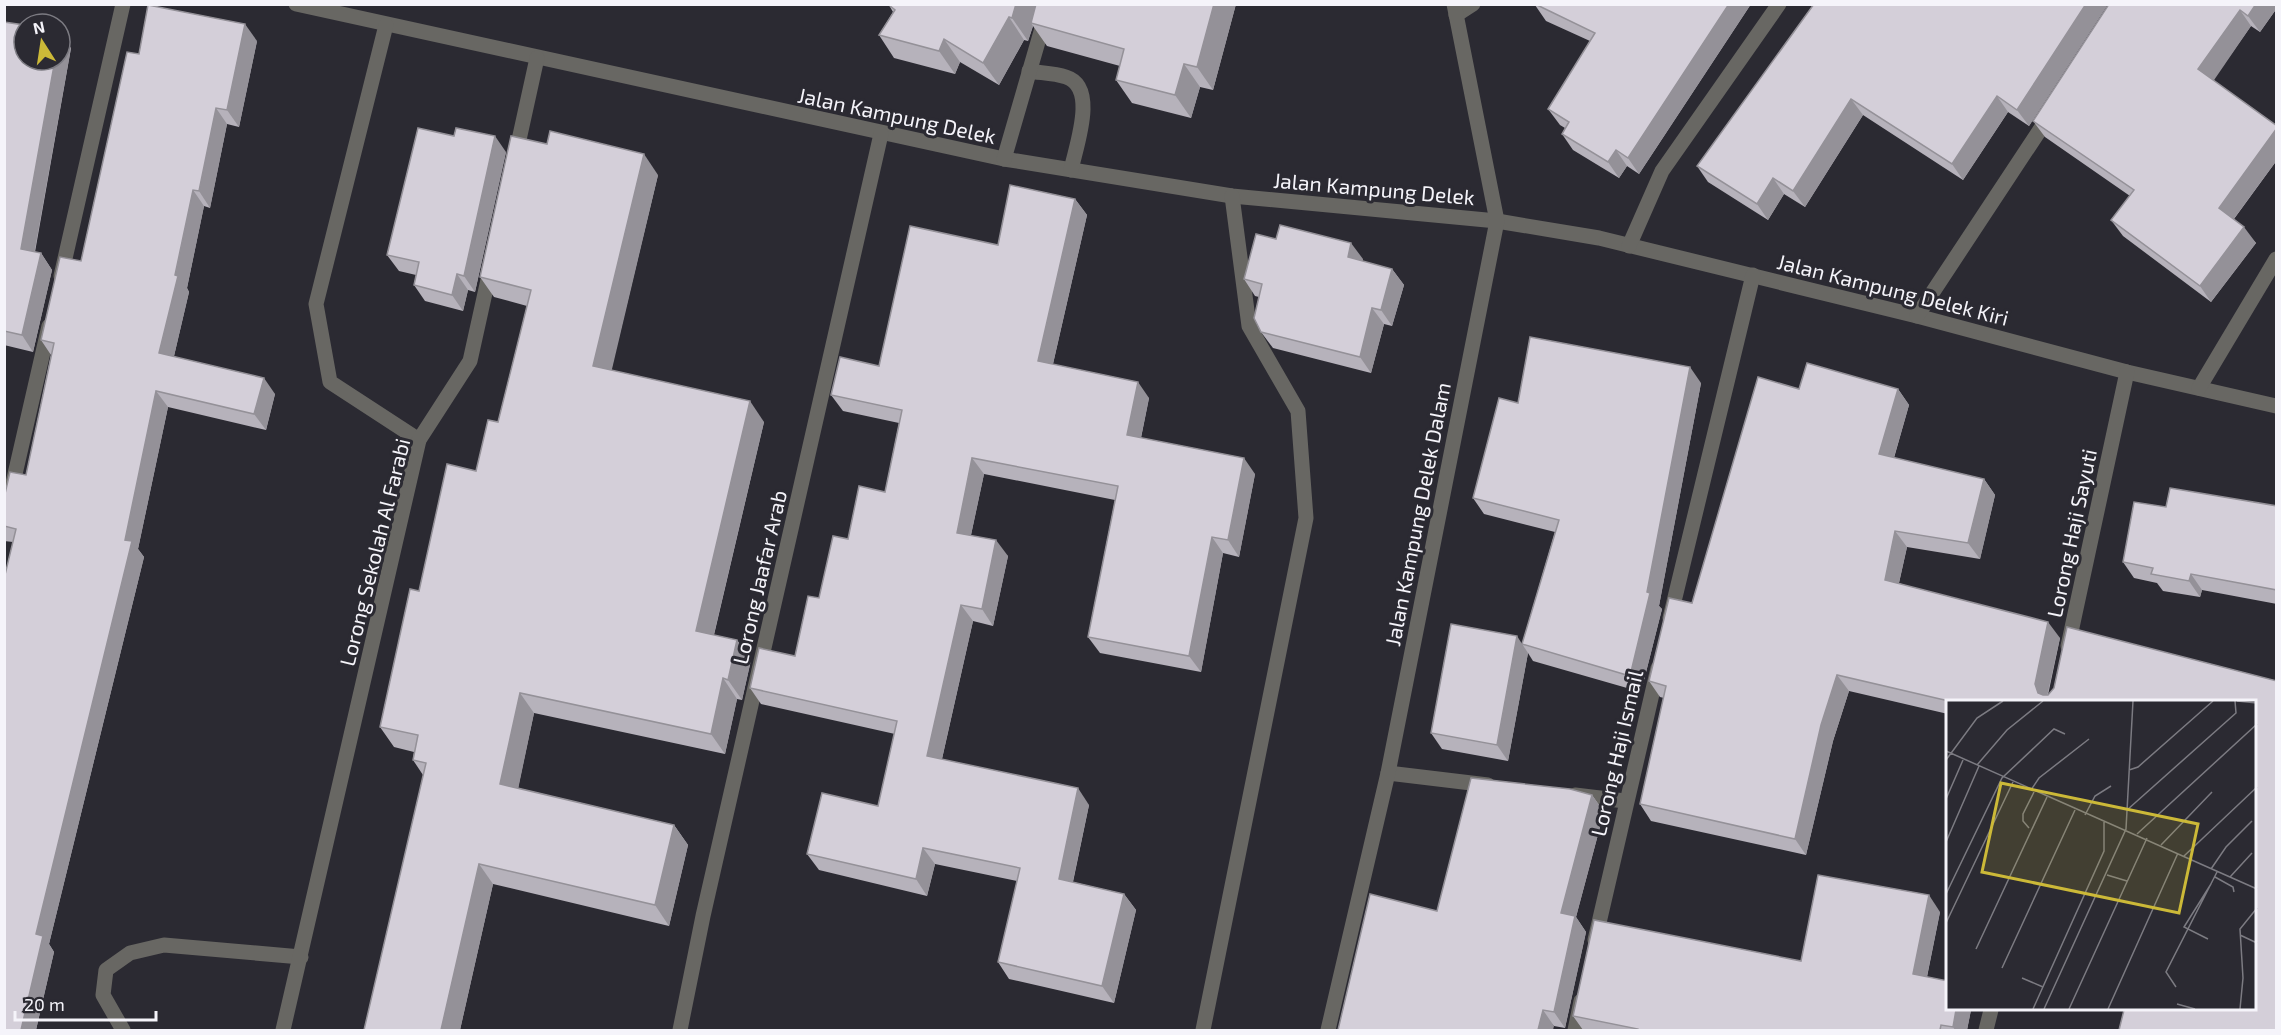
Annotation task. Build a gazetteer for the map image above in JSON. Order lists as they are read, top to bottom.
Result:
{
  "streets": {
    "street": [
      "Jalan Kampung Delek",
      "Jalan Kampung Delek Kiri",
      "Jalan Kampung Delek Dalam",
      "Lorong Haji Sayuti",
      "Lorong Sekolah Al Farabi",
      "Lorong Jaafar Arab",
      "Lorong Haji Ismail"
    ]
  },
  "crossings": [
    ["Jalan Kampung Delek", "Jalan Kampung Delek Kiri"],
    ["Jalan Kampung Delek", "Jalan Kampung Delek Dalam"],
    ["Jalan Kampung Delek", "Lorong Jaafar Arab"],
    ["Jalan Kampung Delek Kiri", "Jalan Kampung Delek Dalam"],
    ["Jalan Kampung Delek Kiri", "Lorong Haji Sayuti"]
  ],
  "scale_bar": "20 m",
  "north": "top"
}
